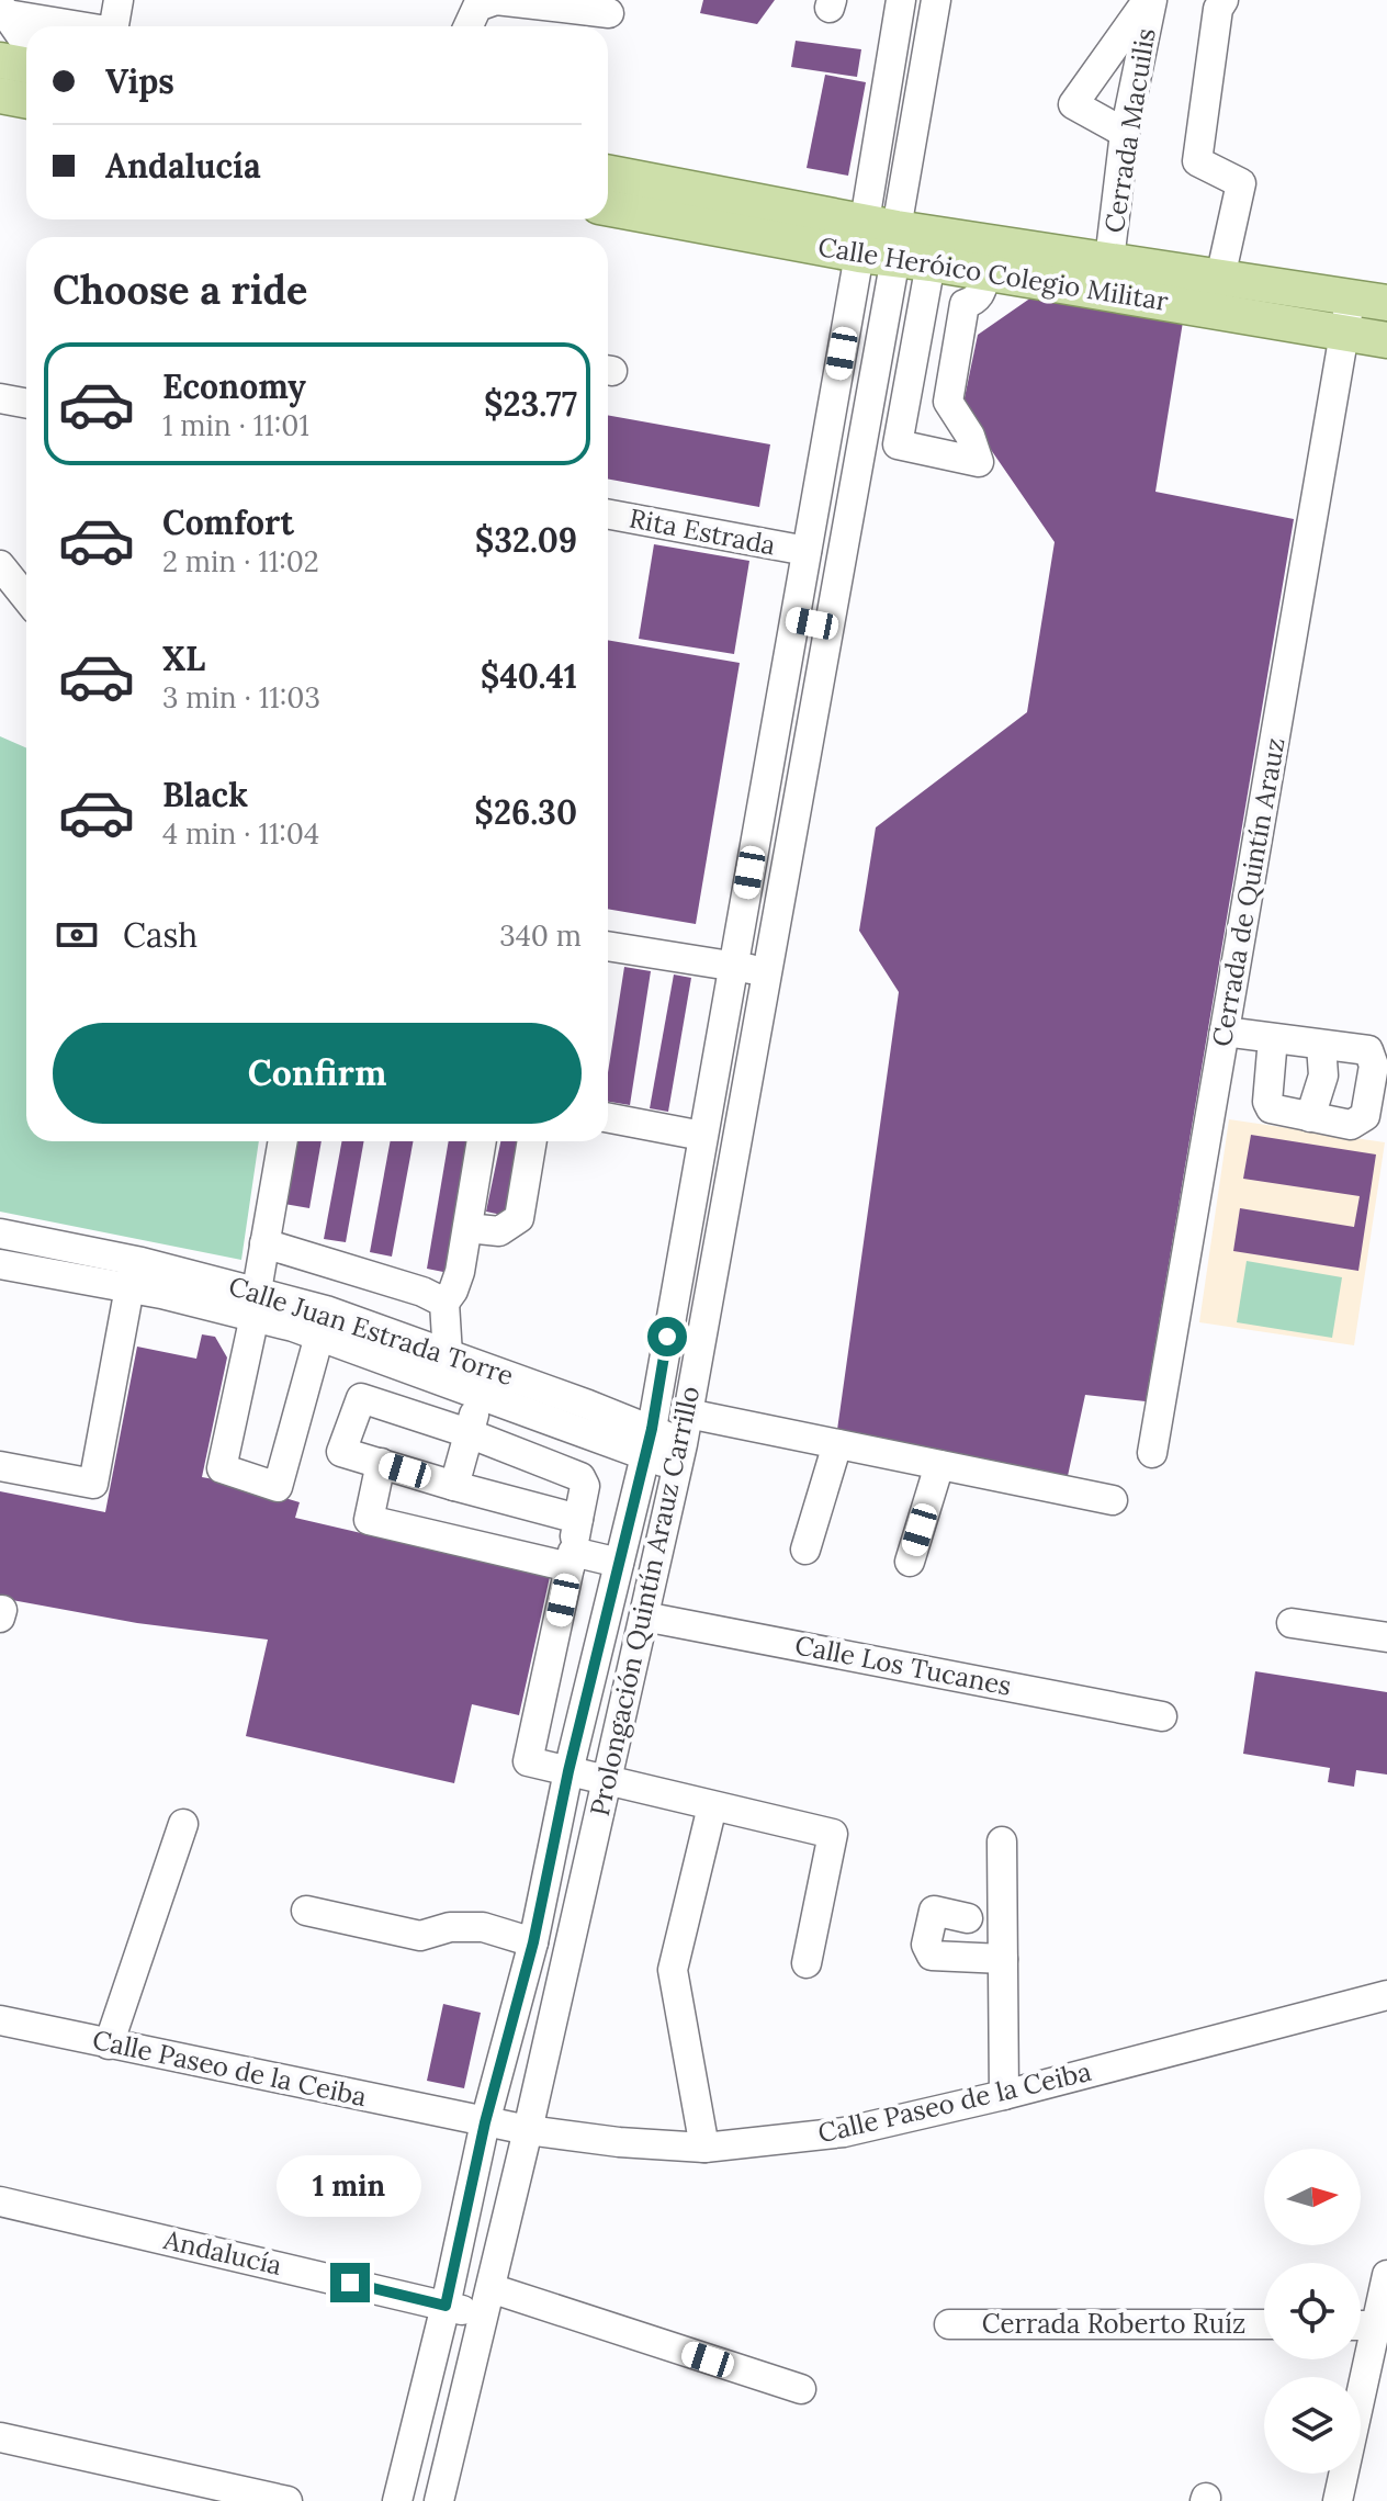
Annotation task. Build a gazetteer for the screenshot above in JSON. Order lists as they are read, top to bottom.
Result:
{
  "streets": {
    "main road": ["Calle Heróico Colegio Militar"],
    "street": [
      "Cerrada Macuilis",
      "Rita Estrada",
      "Cerrada de Quintín Arauz",
      "Calle Juan Estrada Torre",
      "Prolongación Quintín Arauz Carrillo",
      "Calle Los Tucanes",
      "Calle Paseo de la Ceiba",
      "Andalucía",
      "Cerrada Roberto Ruíz"
    ]
  },
  "crossings": [
    ["Cerrada Macuilis", "Calle Heróico Colegio Militar"],
    ["Calle Heróico Colegio Militar", "Cerrada de Quintín Arauz"],
    ["Calle Heróico Colegio Militar", "Prolongación Quintín Arauz Carrillo"],
    ["Rita Estrada", "Prolongación Quintín Arauz Carrillo"],
    ["Calle Juan Estrada Torre", "Prolongación Quintín Arauz Carrillo"],
    ["Prolongación Quintín Arauz Carrillo", "Calle Los Tucanes"],
    ["Prolongación Quintín Arauz Carrillo", "Calle Paseo de la Ceiba"],
    ["Prolongación Quintín Arauz Carrillo", "Andalucía"]
  ],
  "north": "right",
  "page": {
    "banner": ["Vips", "Andalucía"],
    "heading": "Choose a ride",
    "list": [
      {
        "name": "Economy",
        "note": "1 min · 11:01",
        "value": "$23.77"
      },
      {
        "name": "Comfort",
        "note": "2 min · 11:02",
        "value": "$32.09"
      },
      {
        "name": "XL",
        "note": "3 min · 11:03",
        "value": "$40.41"
      },
      {
        "name": "Black",
        "note": "4 min · 11:04",
        "value": "$26.30"
      }
    ],
    "pay": ["Cash", "340 m"],
    "buttons": "Confirm",
    "bubble": "1 min"
  }
}
